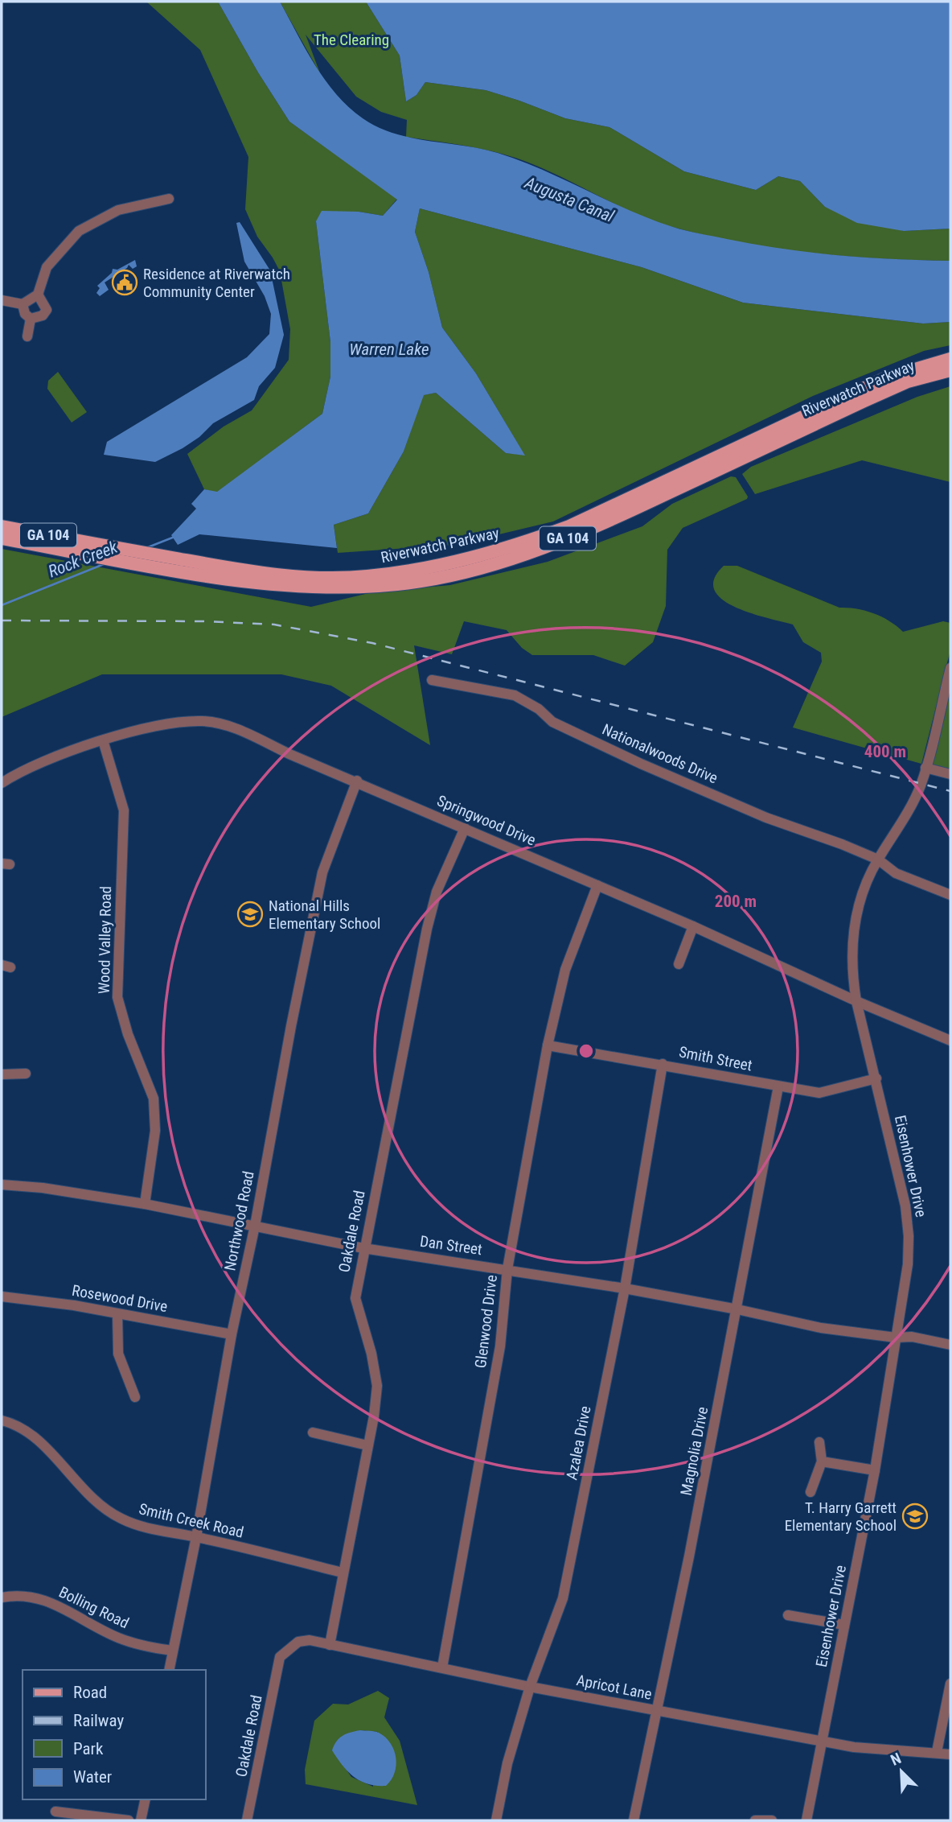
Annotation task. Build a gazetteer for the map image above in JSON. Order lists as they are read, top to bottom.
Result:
{
  "streets": {
    "main road": ["Riverwatch Parkway", "GA 104"],
    "street": [
      "Nationalwoods Drive",
      "Springwood Drive",
      "Wood Valley Road",
      "Smith Street",
      "Eisenhower Drive",
      "Northwood Road",
      "Oakdale Road",
      "Dan Street",
      "Rosewood Drive",
      "Glenwood Drive",
      "Azalea Drive",
      "Magnolia Drive",
      "Smith Creek Road",
      "Bolling Road",
      "Apricot Lane"
    ]
  },
  "crossings": [
    ["Nationalwoods Drive", "Eisenhower Drive"],
    ["Springwood Drive", "Wood Valley Road"],
    ["Springwood Drive", "Eisenhower Drive"],
    ["Springwood Drive", "Northwood Road"],
    ["Springwood Drive", "Oakdale Road"],
    ["Springwood Drive", "Glenwood Drive"],
    ["Wood Valley Road", "Dan Street"],
    ["Smith Street", "Eisenhower Drive"],
    ["Smith Street", "Glenwood Drive"],
    ["Smith Street", "Azalea Drive"],
    ["Smith Street", "Magnolia Drive"],
    ["Eisenhower Drive", "Dan Street"],
    ["Eisenhower Drive", "Apricot Lane"],
    ["Northwood Road", "Dan Street"],
    ["Northwood Road", "Rosewood Drive"],
    ["Northwood Road", "Smith Creek Road"],
    ["Northwood Road", "Bolling Road"],
    ["Oakdale Road", "Dan Street"],
    ["Oakdale Road", "Smith Creek Road"],
    ["Oakdale Road", "Apricot Lane"],
    ["Dan Street", "Glenwood Drive"],
    ["Dan Street", "Azalea Drive"],
    ["Dan Street", "Magnolia Drive"],
    ["Glenwood Drive", "Apricot Lane"],
    ["Azalea Drive", "Apricot Lane"],
    ["Magnolia Drive", "Apricot Lane"]
  ],
  "water": ["Augusta Canal", "Warren Lake", "Rock Creek"],
  "parks": ["The Clearing"],
  "places": {
    "public building": ["Residence at Riverwatch Community Center"],
    "school or university": ["National Hills Elementary School", "T. Harry Garrett Elementary School"]
  },
  "legend": [
    "Road",
    "Railway",
    "Park",
    "Water"
  ],
  "north": "top left",
  "rings": ["400 m", "200 m"]
}
